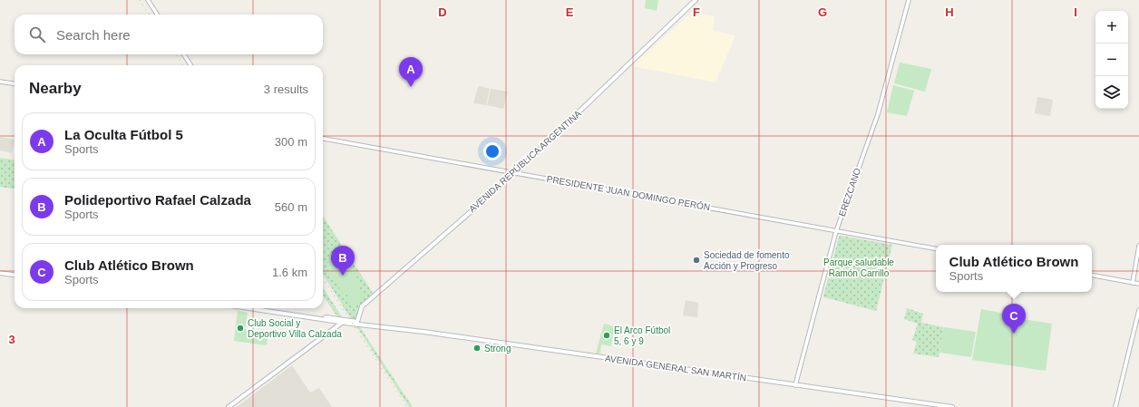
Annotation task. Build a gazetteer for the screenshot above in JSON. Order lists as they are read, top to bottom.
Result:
{
  "streets": {
    "main road": ["AVENIDA REPÚBLICA ARGENTINA", "AVENIDA GENERAL SAN MARTÍN"],
    "street": ["EREZCANO", "PRESIDENTE JUAN DOMINGO PERÓN"]
  },
  "crossings": [
    ["AVENIDA REPÚBLICA ARGENTINA", "PRESIDENTE JUAN DOMINGO PERÓN"],
    ["AVENIDA REPÚBLICA ARGENTINA", "AVENIDA GENERAL SAN MARTÍN"],
    ["EREZCANO", "PRESIDENTE JUAN DOMINGO PERÓN"],
    ["EREZCANO", "AVENIDA GENERAL SAN MARTÍN"]
  ],
  "parks": ["Parque saludable Ramón Carrillo"],
  "places": [
    "Sociedad de fomento Acción y Progreso",
    "Club Social y Deportivo Villa Calzada",
    "El Arco Fútbol 5, 6 y 9",
    "Strong"
  ],
  "page": {
    "map_buttons": ["+", "−"],
    "search": "Search here",
    "pins": ["A", "B", "C"],
    "heading": ["Nearby", "3 results"],
    "list": [
      {
        "mark": "A",
        "name": "La Oculta Fútbol 5",
        "note": "Sports",
        "value": "300 m"
      },
      {
        "mark": "B",
        "name": "Polideportivo Rafael Calzada",
        "note": "Sports",
        "value": "560 m"
      },
      {
        "mark": "C",
        "name": "Club Atlético Brown",
        "note": "Sports",
        "value": "1.6 km"
      }
    ],
    "popup": ["Club Atlético Brown", "Sports"]
  },
  "grid": {
    "columns": [
      "D",
      "E",
      "F",
      "G",
      "H",
      "I"
    ],
    "rows": ["3"]
  }
}
